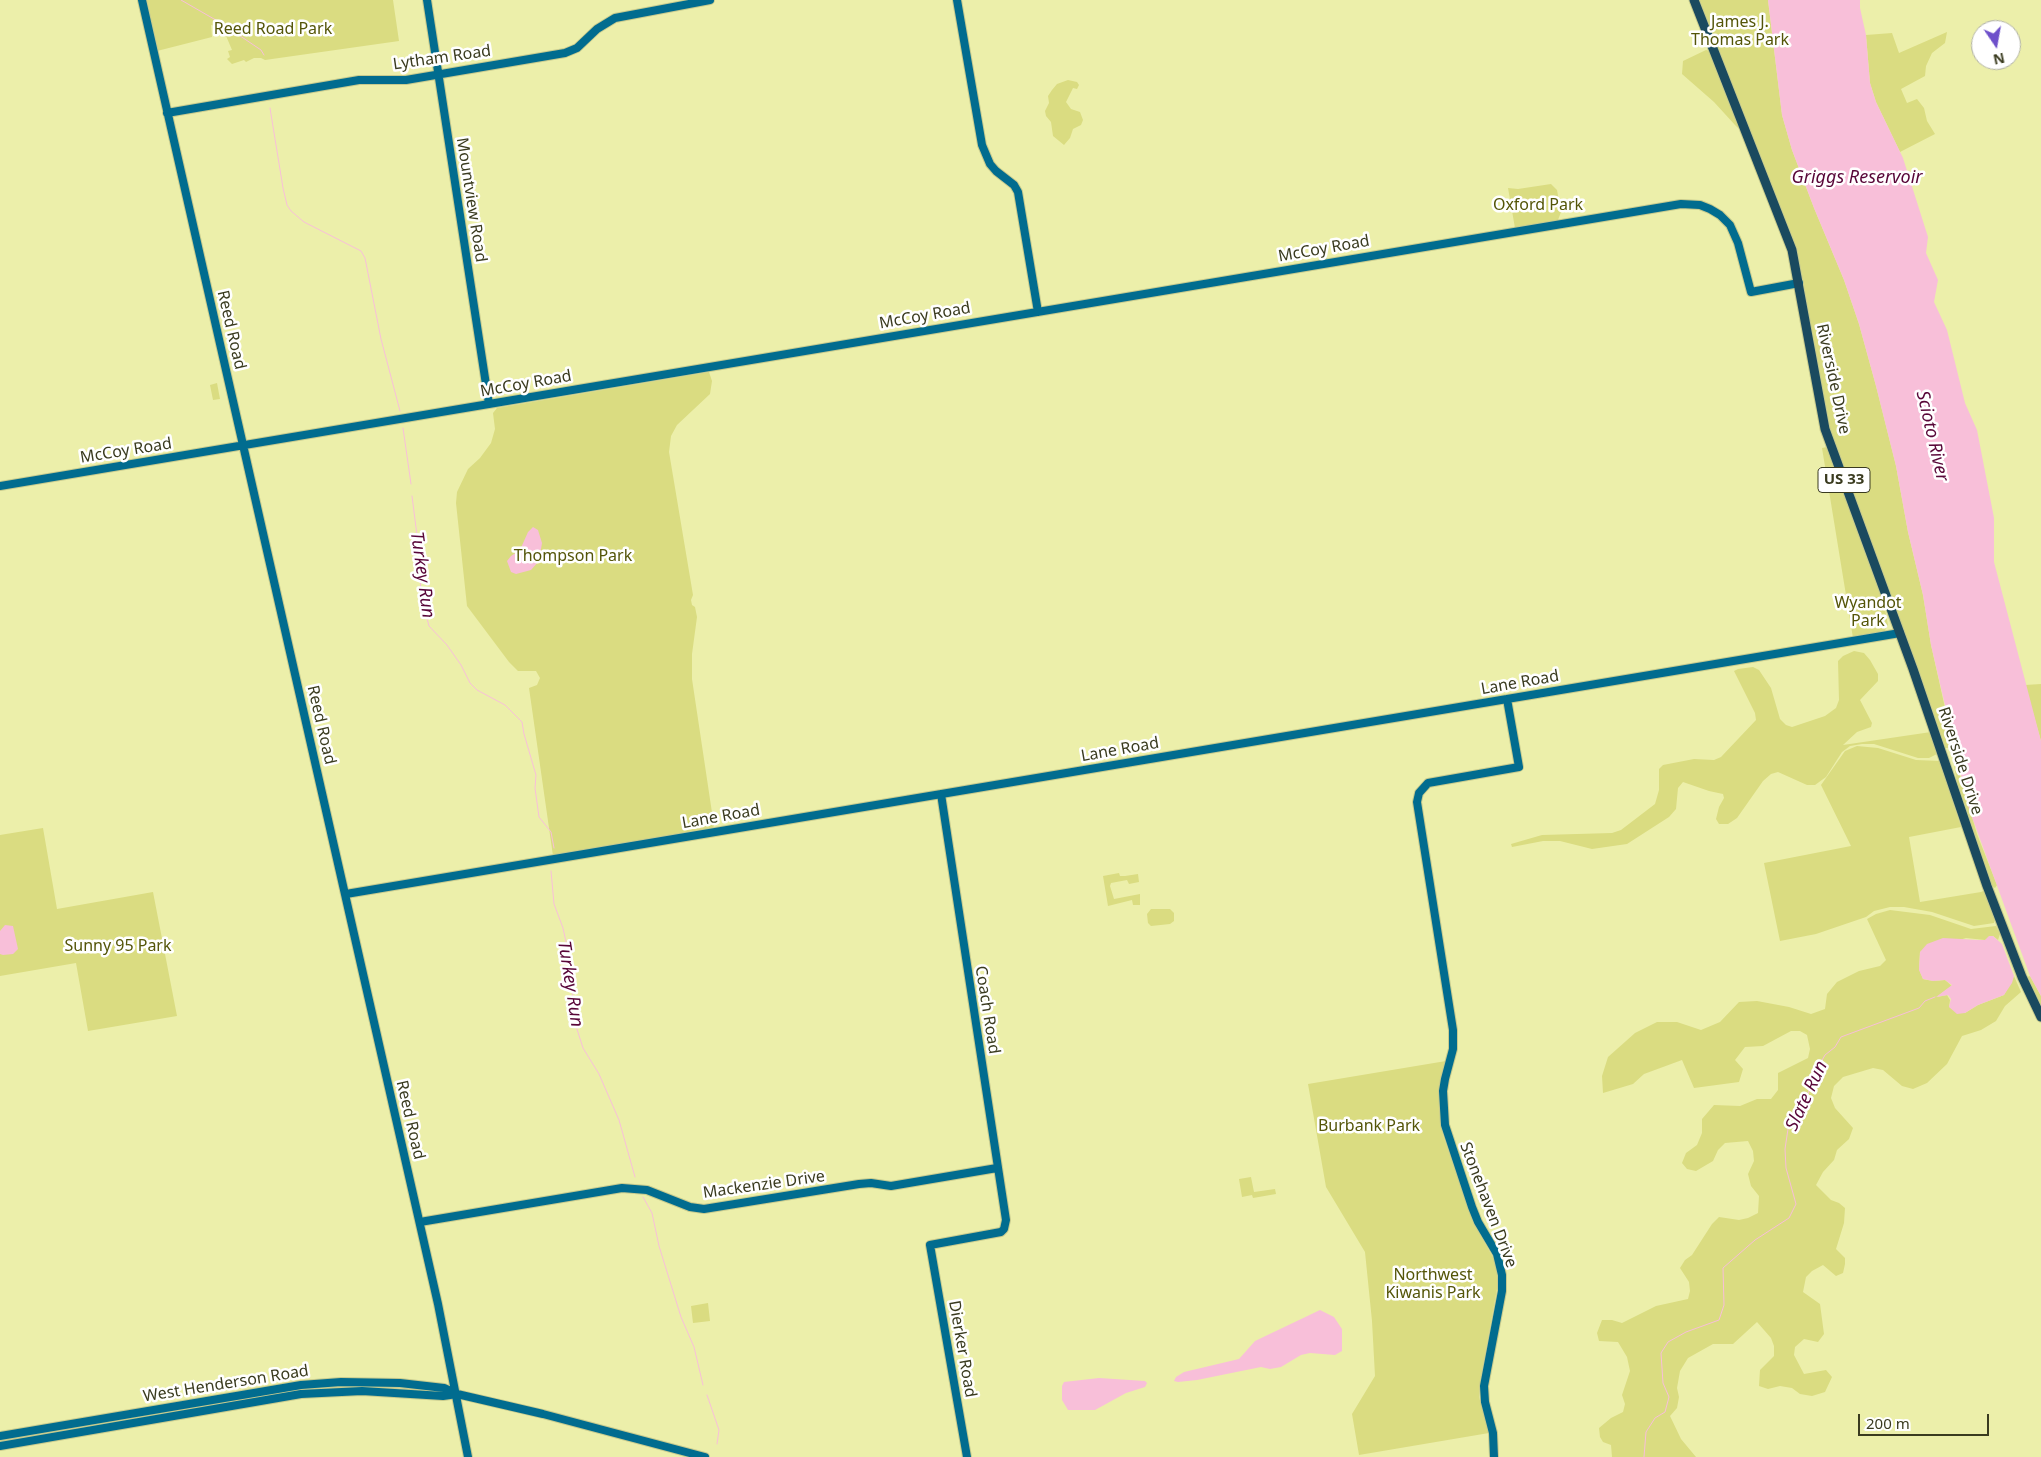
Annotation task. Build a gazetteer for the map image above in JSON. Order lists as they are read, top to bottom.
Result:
{
  "streets": {
    "main road": ["Riverside Drive", "US 33"],
    "street": [
      "Lytham Road",
      "Mountview Road",
      "McCoy Road",
      "Reed Road",
      "Lane Road",
      "Coach Road",
      "Mackenzie Drive",
      "Stonehaven Drive",
      "Dierker Road",
      "West Henderson Road"
    ]
  },
  "crossings": [
    ["Lytham Road", "Mountview Road"],
    ["Lytham Road", "Reed Road"],
    ["Mountview Road", "McCoy Road"],
    ["McCoy Road", "Reed Road"],
    ["McCoy Road", "Riverside Drive"],
    ["Reed Road", "Lane Road"],
    ["Reed Road", "Mackenzie Drive"],
    ["Reed Road", "West Henderson Road"],
    ["Riverside Drive", "Lane Road"],
    ["Lane Road", "Coach Road"],
    ["Lane Road", "Stonehaven Drive"],
    ["Coach Road", "Mackenzie Drive"],
    ["Coach Road", "Dierker Road"]
  ],
  "water": [
    "Griggs Reservoir",
    "Scioto River",
    "Turkey Run",
    "Slate Run"
  ],
  "parks": [
    "James J. Thomas Park",
    "Reed Road Park",
    "Oxford Park",
    "Thompson Park",
    "Wyandot Park",
    "Sunny 95 Park",
    "Burbank Park",
    "Northwest Kiwanis Park"
  ],
  "scale_bar": "200 m",
  "north": "bottom"
}
